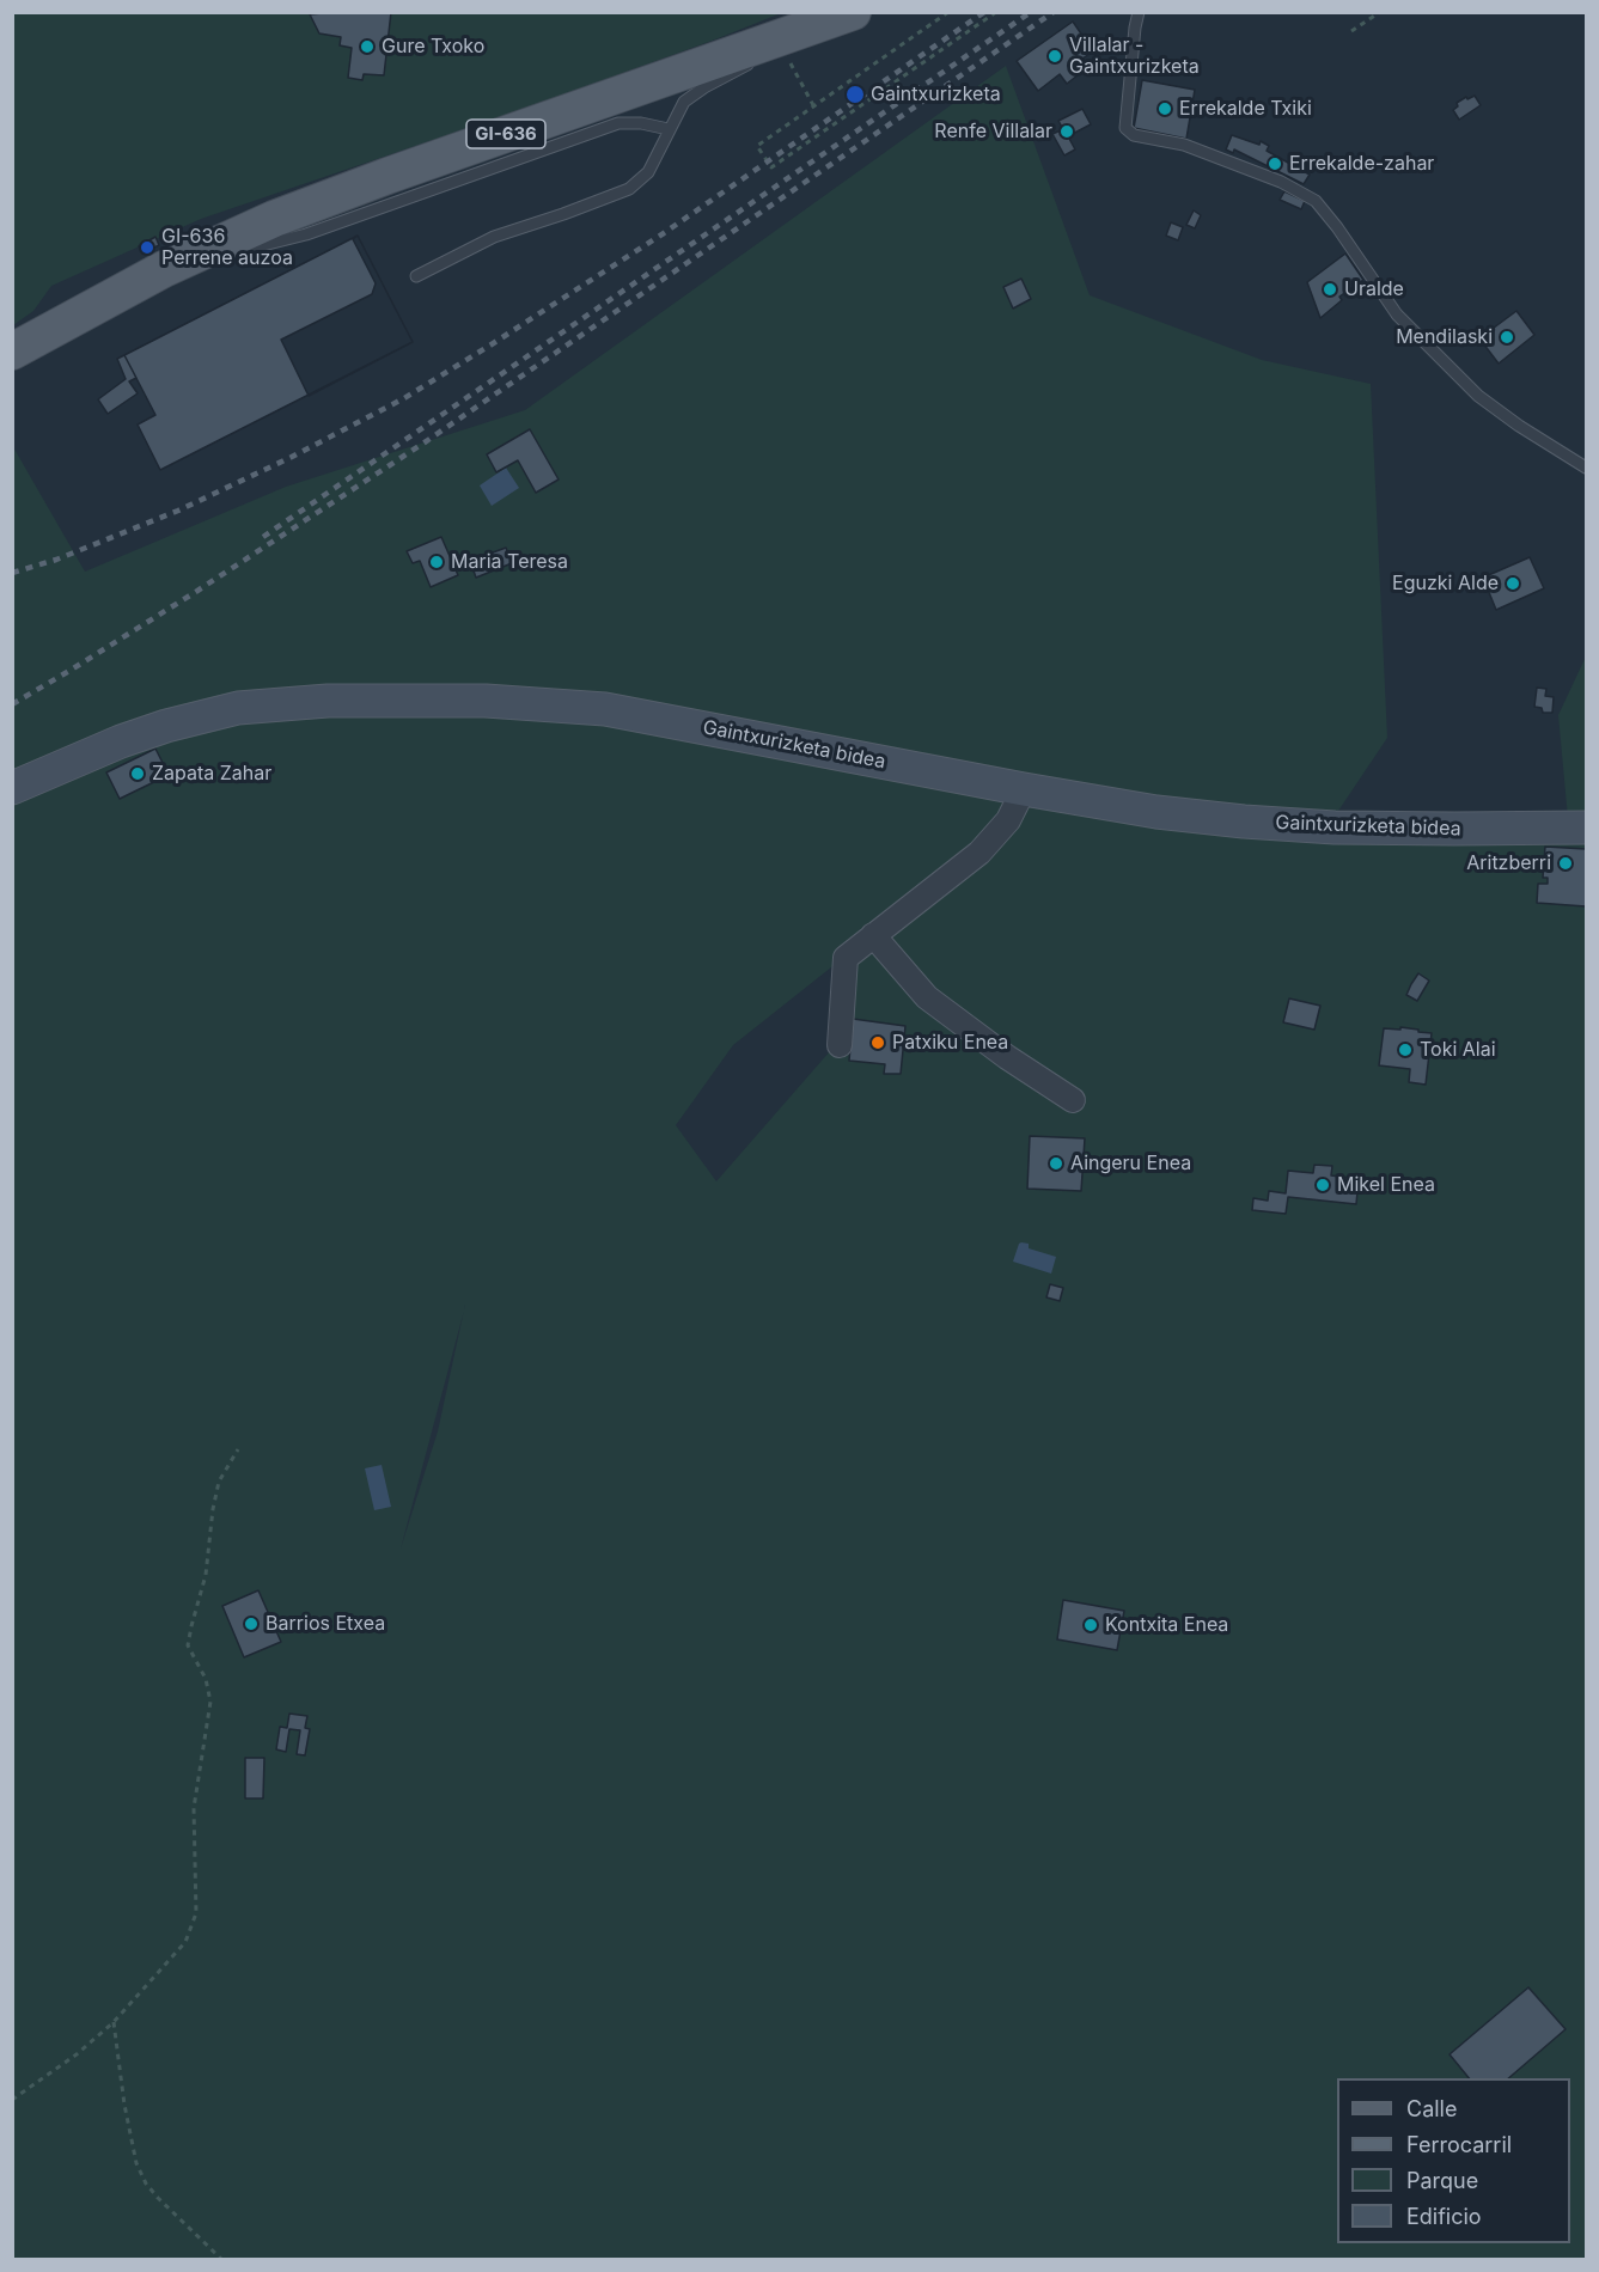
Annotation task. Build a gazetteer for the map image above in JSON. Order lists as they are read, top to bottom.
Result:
{
  "streets": {
    "main road": ["GI-636", "Gaintxurizketa bidea"]
  },
  "places": [
    "Gure Txoko",
    "Villalar - Gaintxurizketa",
    "Gaintxurizketa",
    "Errekalde Txiki",
    "Renfe Villalar",
    "Errekalde-zahar",
    "GI-636 Perrene auzoa",
    "Uralde",
    "Mendilaski",
    "Maria Teresa",
    "Eguzki Alde",
    "Zapata Zahar",
    "Aritzberri",
    "Patxiku Enea",
    "Toki Alai",
    "Aingeru Enea",
    "Mikel Enea",
    "Barrios Etxea",
    "Kontxita Enea"
  ],
  "legend": [
    "Calle",
    "Ferrocarril",
    "Parque",
    "Edificio"
  ]
}
